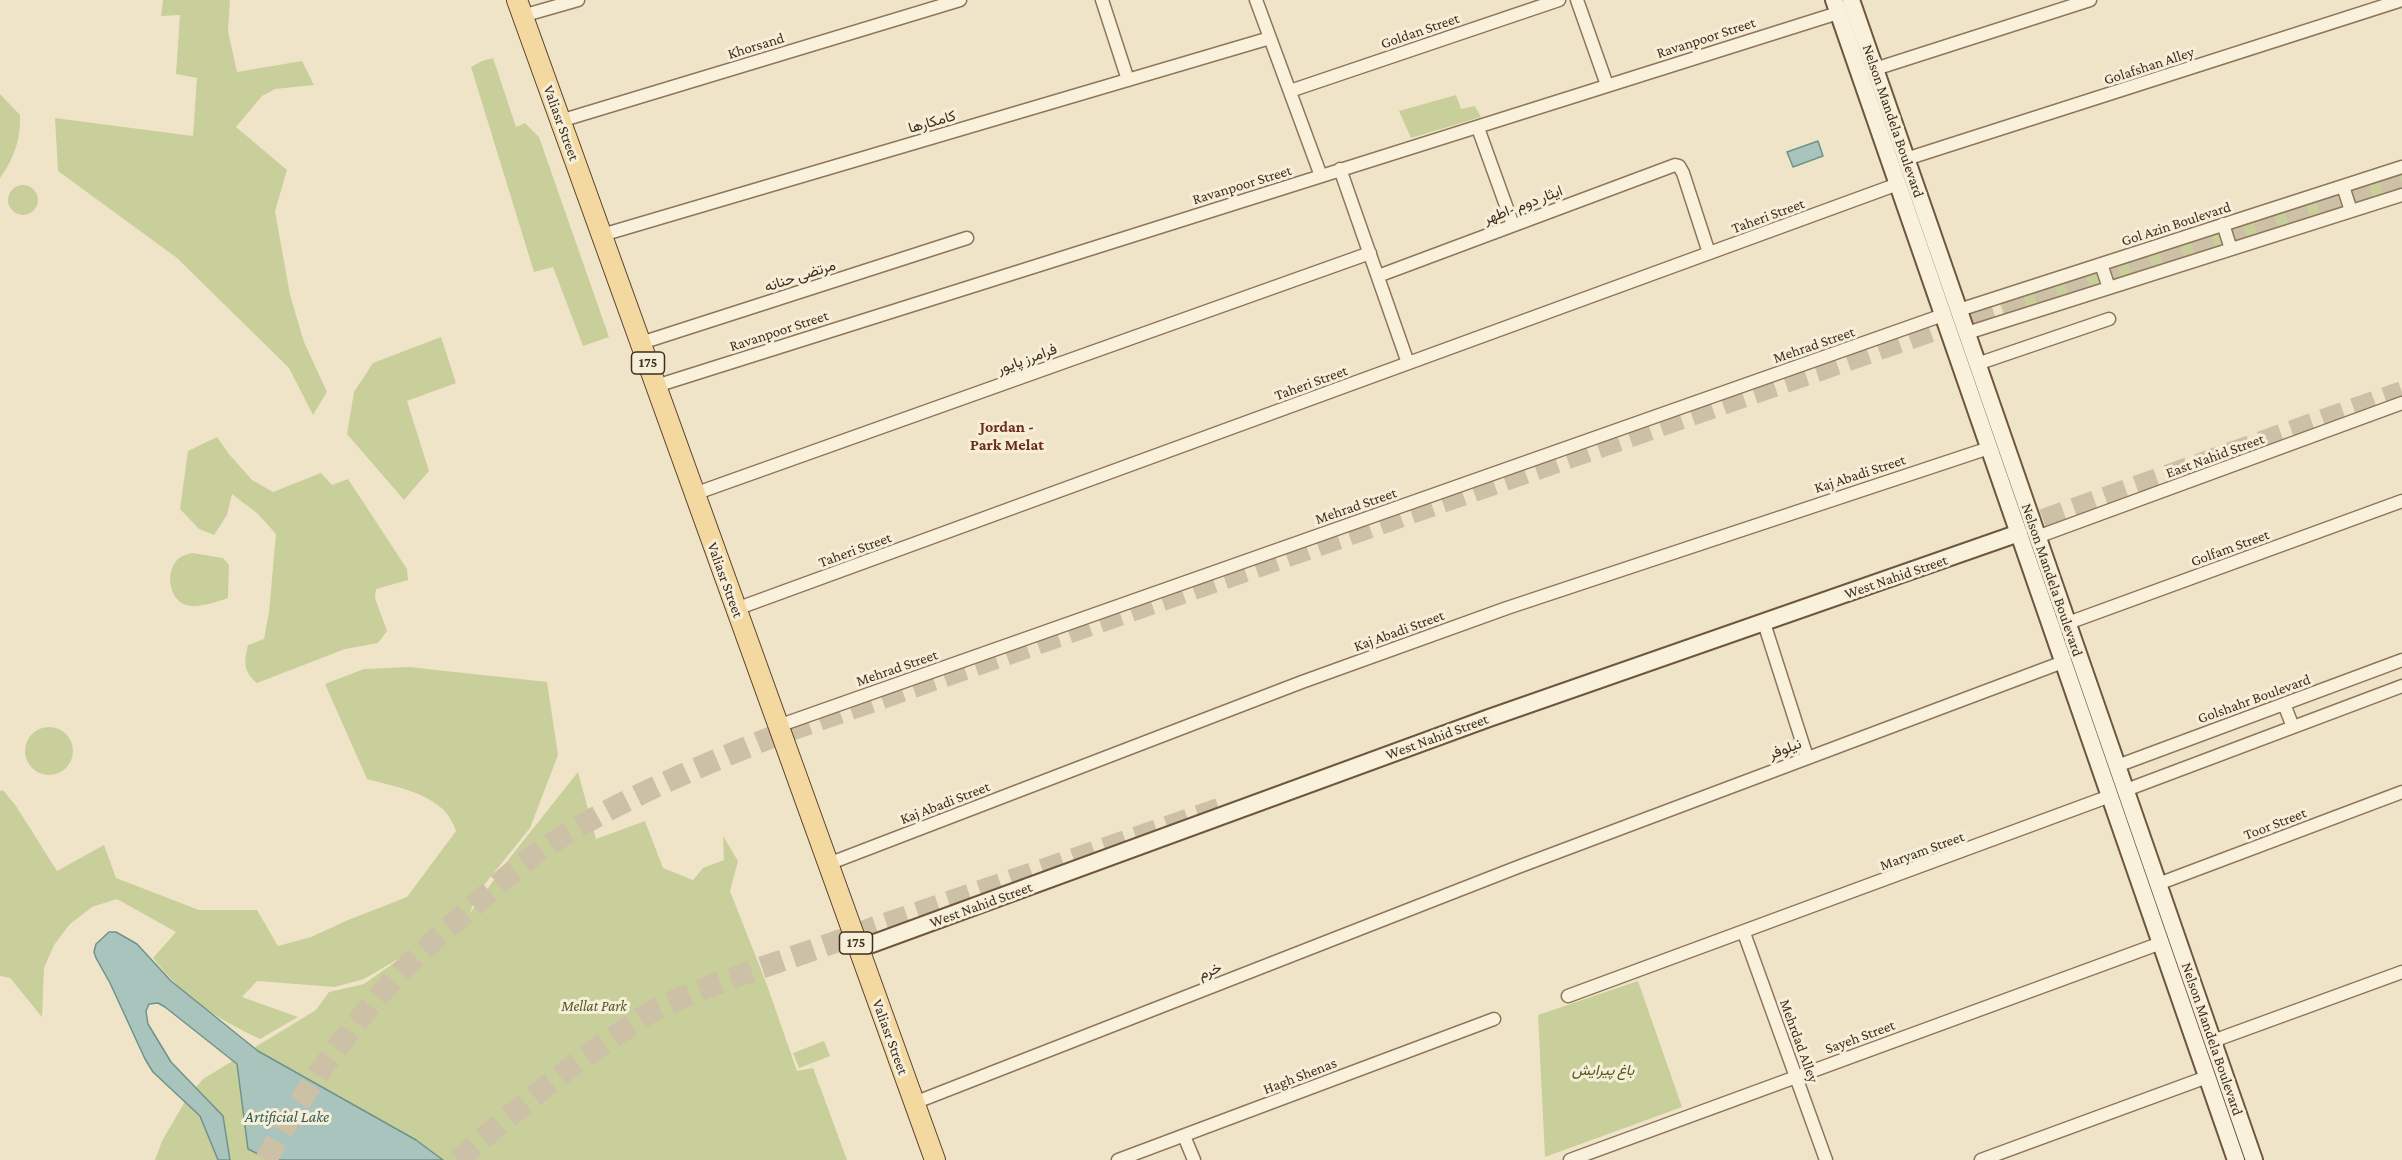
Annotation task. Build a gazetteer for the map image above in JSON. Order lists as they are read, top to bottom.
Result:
{
  "streets": {
    "main road": [
      "Nelson Mandela Boulevard",
      "Valiasr Street",
      "175",
      "West Nahid Street"
    ],
    "street": [
      "Goldan Street",
      "Ravanpoor Street",
      "Khorsand",
      "Golafshan Alley",
      "کامکارها",
      "ایثار دوم -اطهر",
      "Taheri Street",
      "Gol Azin Boulevard",
      "مرتضی حنانه",
      "Mehrad Street",
      "فرامرز پایور",
      "East Nahid Street",
      "Kaj Abadi Street",
      "Golfam Street",
      "Golshahr Boulevard",
      "نیلوفر",
      "Toor Street",
      "Maryam Street",
      "خرم",
      "Sayeh Street",
      "Mehrdad Alley",
      "Hagh Shenas"
    ]
  },
  "crossings": [
    ["Ravanpoor Street", "Nelson Mandela Boulevard"],
    ["Ravanpoor Street", "Valiasr Street"],
    ["Khorsand", "Valiasr Street"],
    ["Golafshan Alley", "Nelson Mandela Boulevard"],
    ["Nelson Mandela Boulevard", "Taheri Street"],
    ["Nelson Mandela Boulevard", "Gol Azin Boulevard"],
    ["Nelson Mandela Boulevard", "Mehrad Street"],
    ["Nelson Mandela Boulevard", "East Nahid Street"],
    ["Nelson Mandela Boulevard", "Kaj Abadi Street"],
    ["Nelson Mandela Boulevard", "Golfam Street"],
    ["Nelson Mandela Boulevard", "West Nahid Street"],
    ["Nelson Mandela Boulevard", "Golshahr Boulevard"],
    ["Nelson Mandela Boulevard", "نیلوفر"],
    ["Nelson Mandela Boulevard", "Toor Street"],
    ["Nelson Mandela Boulevard", "Maryam Street"],
    ["Nelson Mandela Boulevard", "Sayeh Street"],
    ["کامکارها", "Valiasr Street"],
    ["Valiasr Street", "Taheri Street"],
    ["Valiasr Street", "مرتضی حنانه"],
    ["Valiasr Street", "Mehrad Street"],
    ["Valiasr Street", "فرامرز پایور"],
    ["Valiasr Street", "Kaj Abadi Street"],
    ["Valiasr Street", "West Nahid Street"],
    ["Valiasr Street", "خرم"],
    ["ایثار دوم -اطهر", "Taheri Street"],
    ["Gol Azin Boulevard", "Mehrad Street"],
    ["نیلوفر", "خرم"],
    ["Maryam Street", "Mehrdad Alley"],
    ["Sayeh Street", "Mehrdad Alley"]
  ],
  "districts": ["Jordan - Park Melat"],
  "water": ["Artificial Lake"],
  "parks": ["Mellat Park", "باغ پیرایش"]
}
